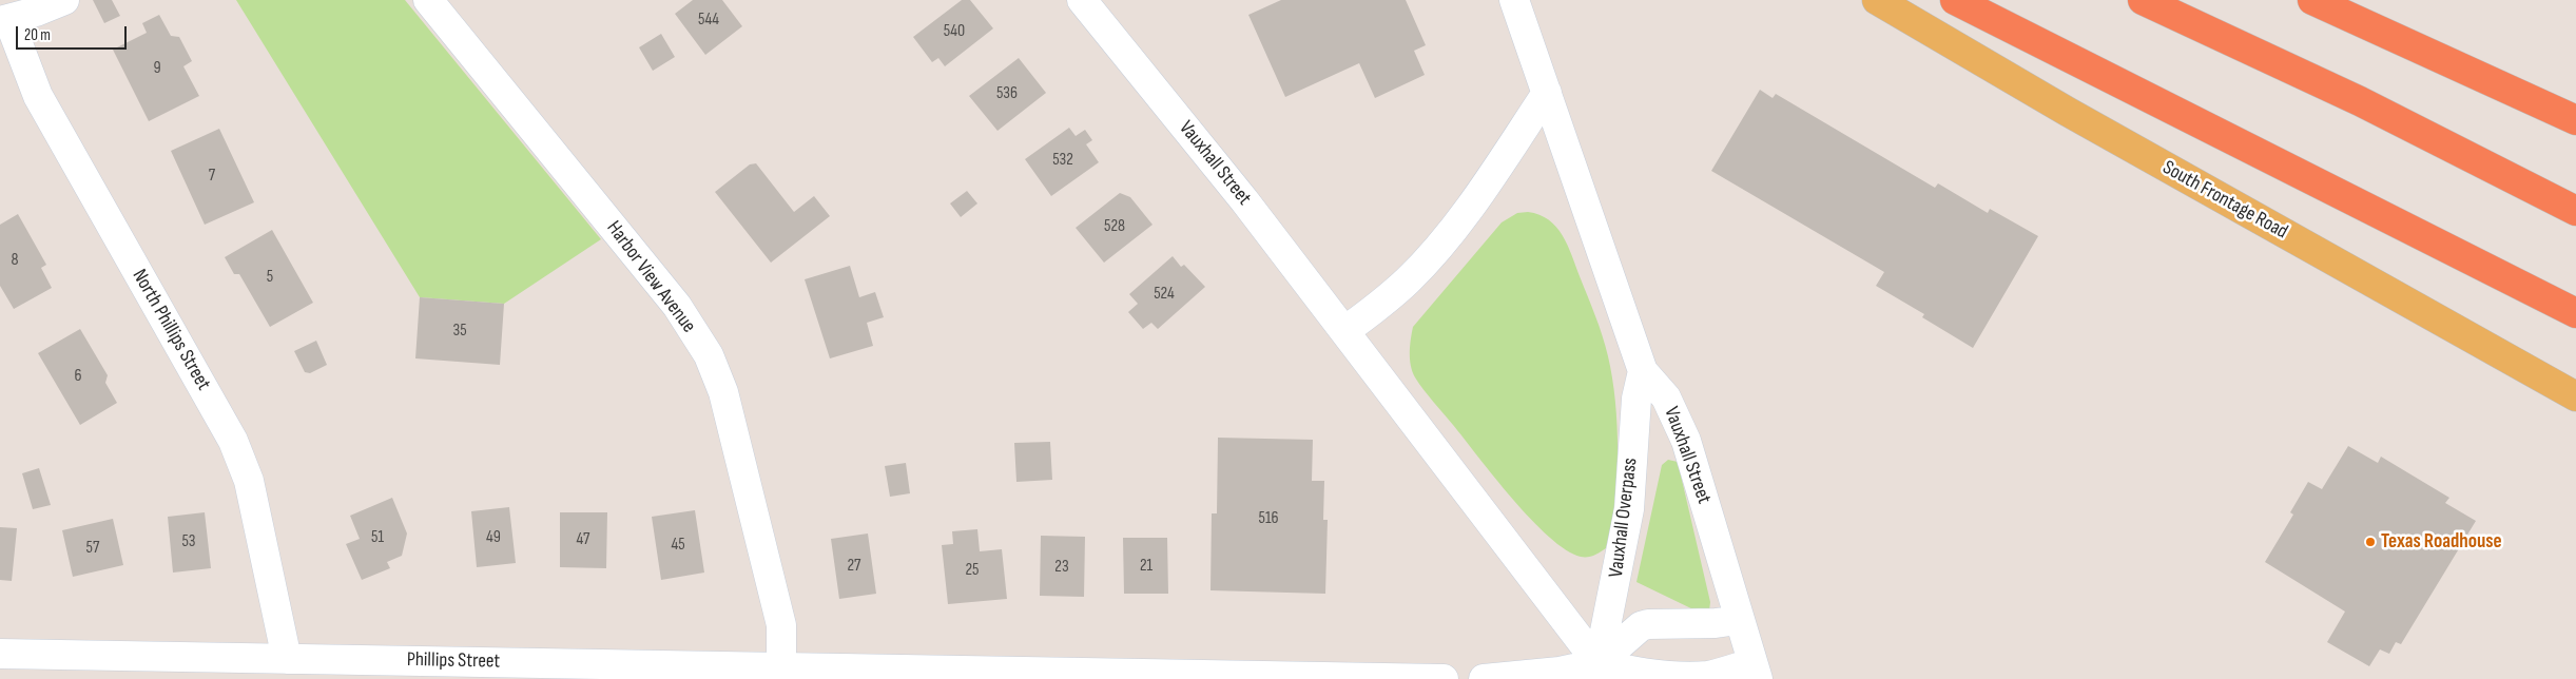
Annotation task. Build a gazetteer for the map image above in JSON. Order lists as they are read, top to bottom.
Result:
{
  "streets": {
    "main road": ["South Frontage Road"],
    "street": [
      "Vauxhall Street",
      "Harbor View Avenue",
      "North Phillips Street",
      "Vauxhall Overpass",
      "Phillips Street"
    ]
  },
  "crossings": [
    ["Vauxhall Street", "Vauxhall Overpass"],
    ["Harbor View Avenue", "Phillips Street"],
    ["North Phillips Street", "Phillips Street"]
  ],
  "places": ["Texas Roadhouse"],
  "house_numbers": [
    "544",
    "540",
    "9",
    "536",
    "532",
    "7",
    "528",
    "8",
    "5",
    "524",
    "35",
    "6",
    "516",
    "51",
    "49",
    "47",
    "53",
    "45",
    "57",
    "27",
    "21",
    "23",
    "25"
  ],
  "scale_bar": "20 m"
}
